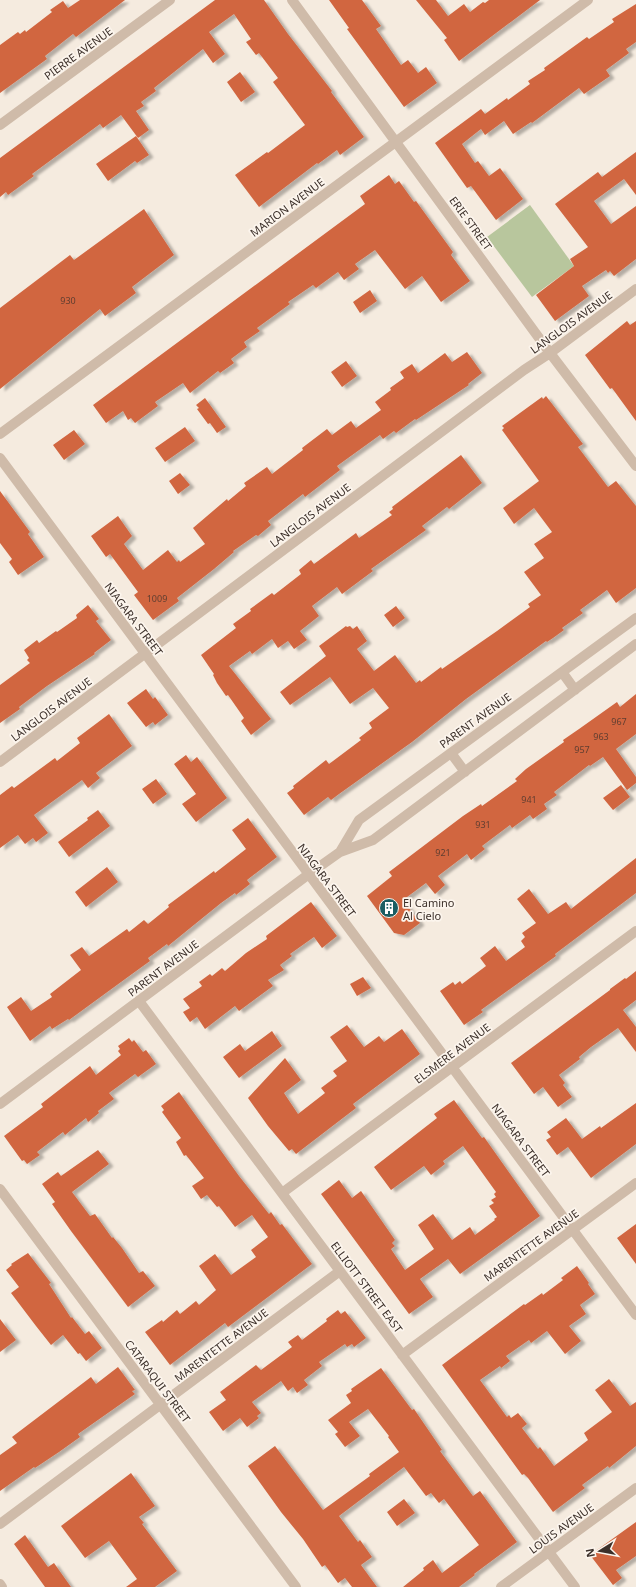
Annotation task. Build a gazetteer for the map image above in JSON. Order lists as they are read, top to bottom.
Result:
{
  "streets": {
    "street": [
      "PIERRE AVENUE",
      "MARION AVENUE",
      "ERIE STREET",
      "LANGLOIS AVENUE",
      "NIAGARA STREET",
      "PARENT AVENUE",
      "ELSMERE AVENUE",
      "MARENTETTE AVENUE",
      "ELLIOTT STREET EAST",
      "CATARAQUI STREET",
      "LOUIS AVENUE"
    ]
  },
  "crossings": [
    ["MARION AVENUE", "ERIE STREET"],
    ["ERIE STREET", "LANGLOIS AVENUE"],
    ["LANGLOIS AVENUE", "NIAGARA STREET"],
    ["NIAGARA STREET", "PARENT AVENUE"],
    ["NIAGARA STREET", "ELSMERE AVENUE"],
    ["NIAGARA STREET", "MARENTETTE AVENUE"],
    ["PARENT AVENUE", "ELLIOTT STREET EAST"],
    ["ELSMERE AVENUE", "ELLIOTT STREET EAST"],
    ["MARENTETTE AVENUE", "ELLIOTT STREET EAST"],
    ["MARENTETTE AVENUE", "CATARAQUI STREET"],
    ["ELLIOTT STREET EAST", "LOUIS AVENUE"]
  ],
  "places": {
    "building": ["El Camino Al Cielo"]
  },
  "house_numbers": [
    "930",
    "1009",
    "967",
    "963",
    "957",
    "941",
    "931",
    "921"
  ],
  "north": "left"
}
